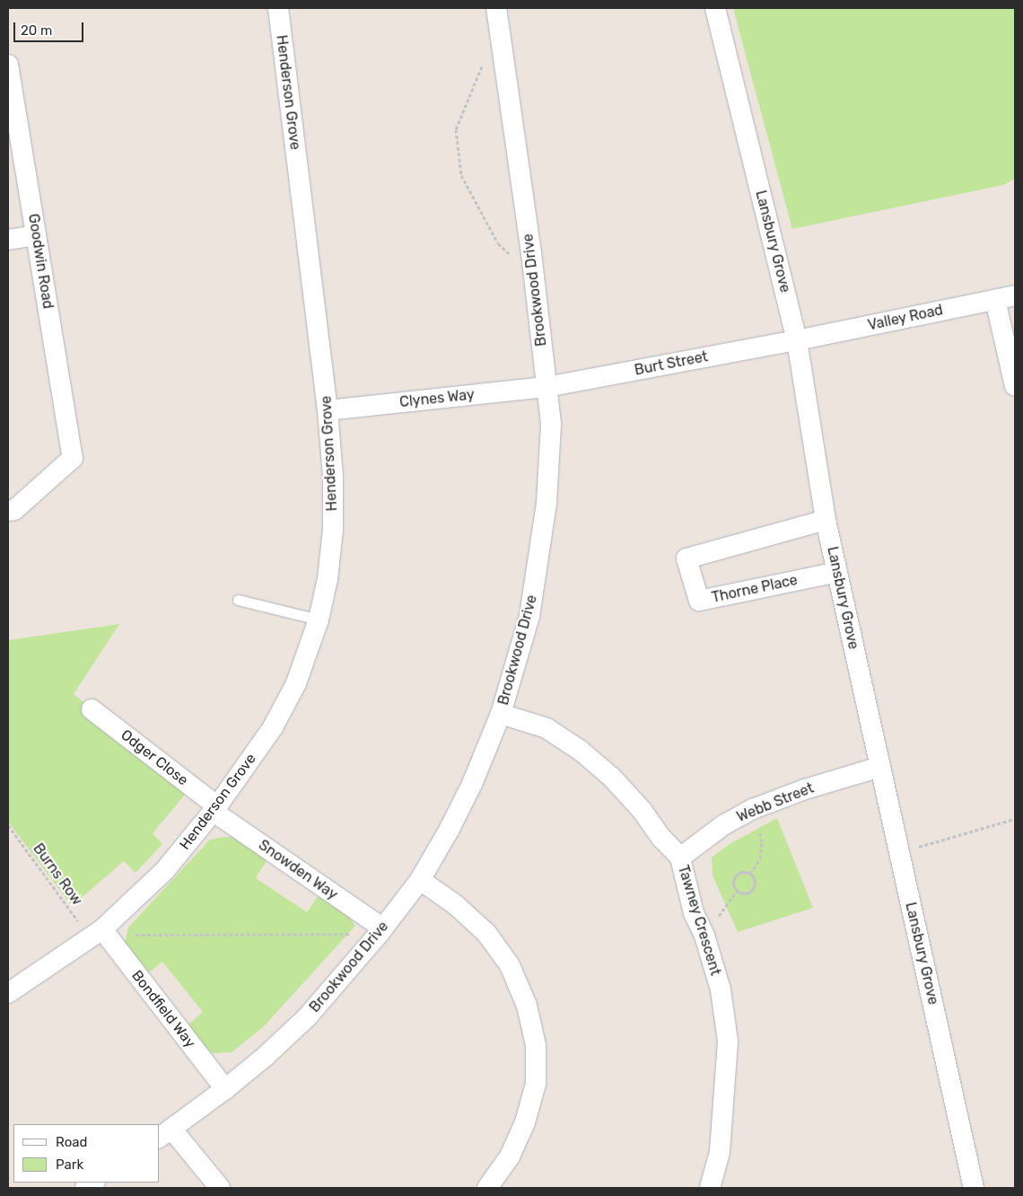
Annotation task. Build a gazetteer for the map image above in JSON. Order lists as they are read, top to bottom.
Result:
{
  "streets": {
    "street": [
      "Henderson Grove",
      "Lansbury Grove",
      "Goodwin Road",
      "Brookwood Drive",
      "Valley Road",
      "Burt Street",
      "Clynes Way",
      "Thorne Place",
      "Odger Close",
      "Webb Street",
      "Snowden Way",
      "Tawney Crescent",
      "Bondfield Way"
    ],
    "path": ["Burns Row"]
  },
  "crossings": [
    ["Henderson Grove", "Clynes Way"],
    ["Henderson Grove", "Odger Close"],
    ["Henderson Grove", "Snowden Way"],
    ["Henderson Grove", "Burns Row"],
    ["Henderson Grove", "Bondfield Way"],
    ["Lansbury Grove", "Valley Road"],
    ["Lansbury Grove", "Burt Street"],
    ["Lansbury Grove", "Thorne Place"],
    ["Lansbury Grove", "Webb Street"],
    ["Brookwood Drive", "Burt Street"],
    ["Brookwood Drive", "Clynes Way"],
    ["Brookwood Drive", "Snowden Way"],
    ["Brookwood Drive", "Tawney Crescent"],
    ["Brookwood Drive", "Bondfield Way"],
    ["Valley Road", "Burt Street"],
    ["Burt Street", "Clynes Way"],
    ["Odger Close", "Snowden Way"],
    ["Webb Street", "Tawney Crescent"],
    ["Burns Row", "Bondfield Way"]
  ],
  "legend": ["Road", "Park"],
  "scale_bar": "20 m"
}
